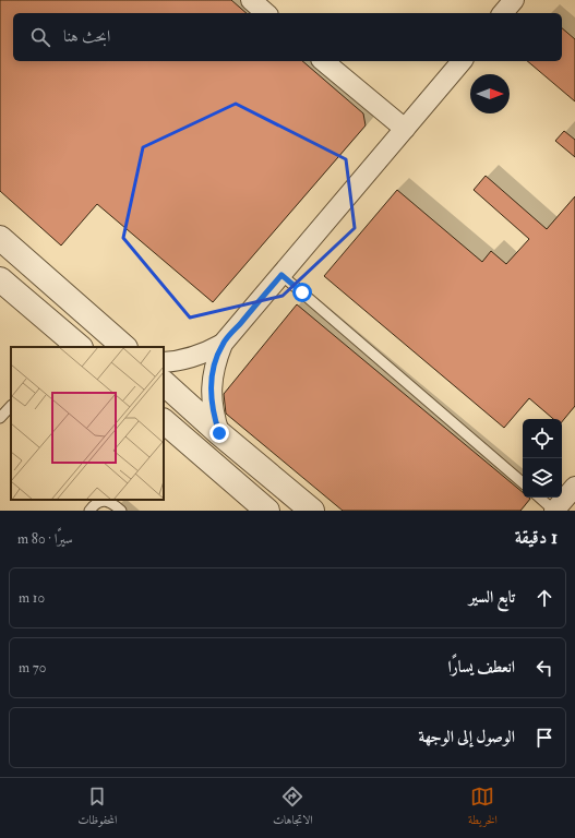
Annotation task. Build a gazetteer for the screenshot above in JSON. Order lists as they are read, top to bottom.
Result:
{
  "north": "right",
  "page": {
    "search": "ابحث هنا",
    "heading": ["1 دقيقة", "سيرًا · 80 m"],
    "list": [
      ["تابع السير", "10 m"],
      ["انعطف يسارًا", "70 m"],
      "الوصول إلى الوجهة"
    ],
    "nav": ["الخريطة", "الاتجاهات", "المحفوظات"]
  }
}
